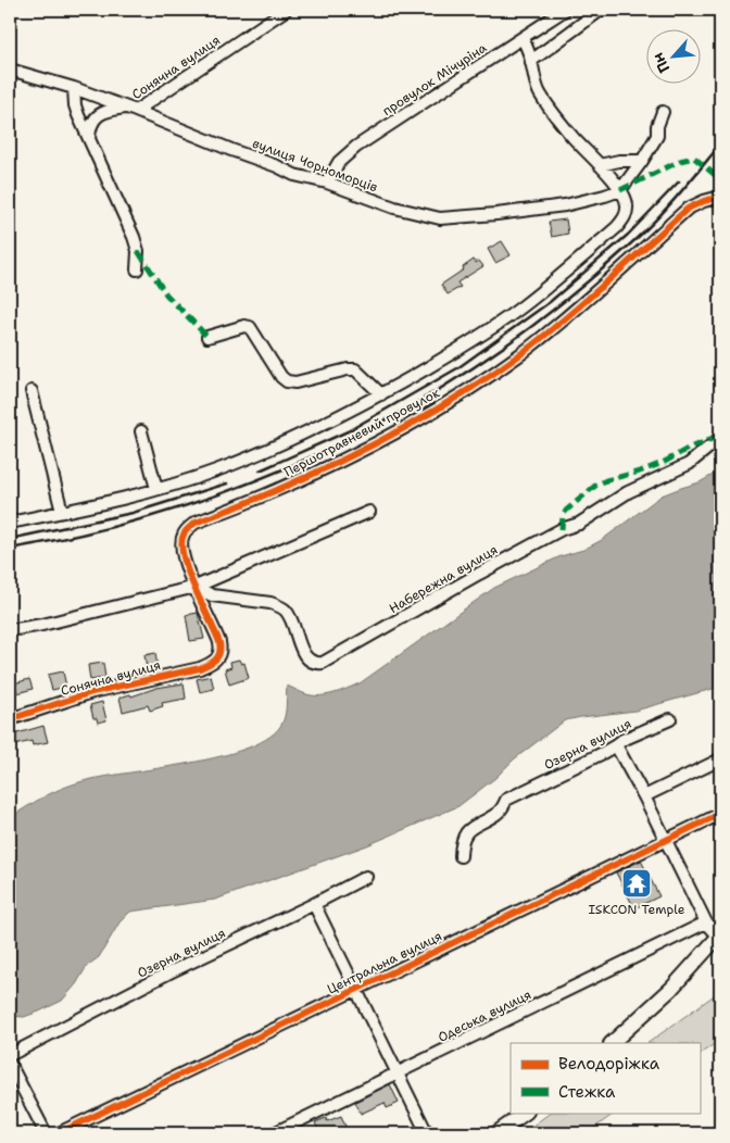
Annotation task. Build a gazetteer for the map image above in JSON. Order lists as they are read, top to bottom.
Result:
{
  "streets": {
    "street": [
      "Сонячна вулиця",
      "провулок Мічуріна",
      "вулиця Чорноморців",
      "Першотравневий провулок",
      "Набережна вулиця",
      "Озерна вулиця",
      "Центральна вулиця",
      "Одеська вулиця"
    ]
  },
  "crossings": [
    ["Сонячна вулиця", "вулиця Чорноморців"],
    ["Сонячна вулиця", "Першотравневий провулок"],
    ["Сонячна вулиця", "Набережна вулиця"],
    ["провулок Мічуріна", "вулиця Чорноморців"],
    ["Першотравневий провулок", "Набережна вулиця"]
  ],
  "places": {
    "temple": ["ISKCON Temple"]
  },
  "legend": ["Велодоріжка", "Стежка"],
  "north": "bottom left"
}
